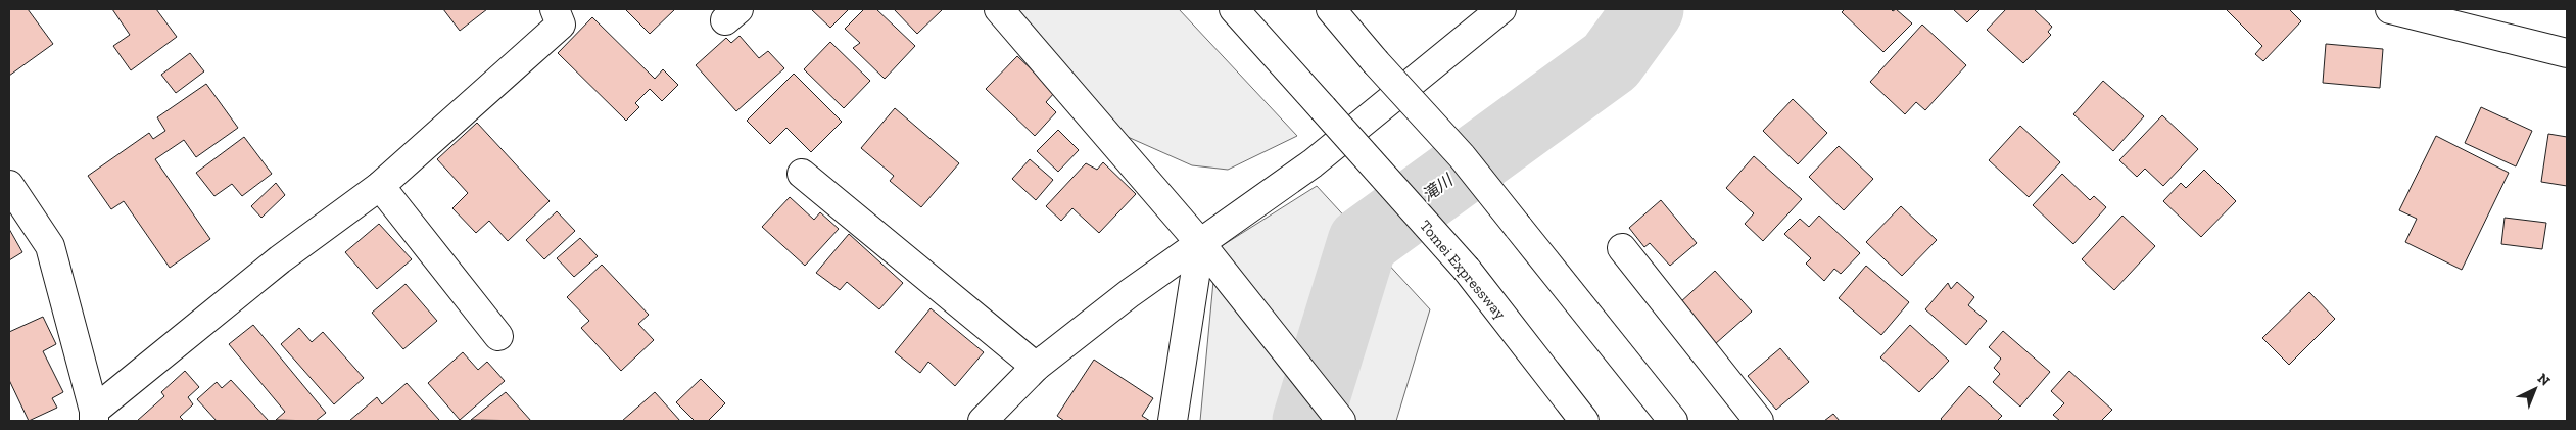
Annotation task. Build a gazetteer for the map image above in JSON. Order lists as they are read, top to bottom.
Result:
{
  "streets": {
    "main road": ["Tomei Expressway"]
  },
  "water": ["滝川"],
  "north": "top right"
}
